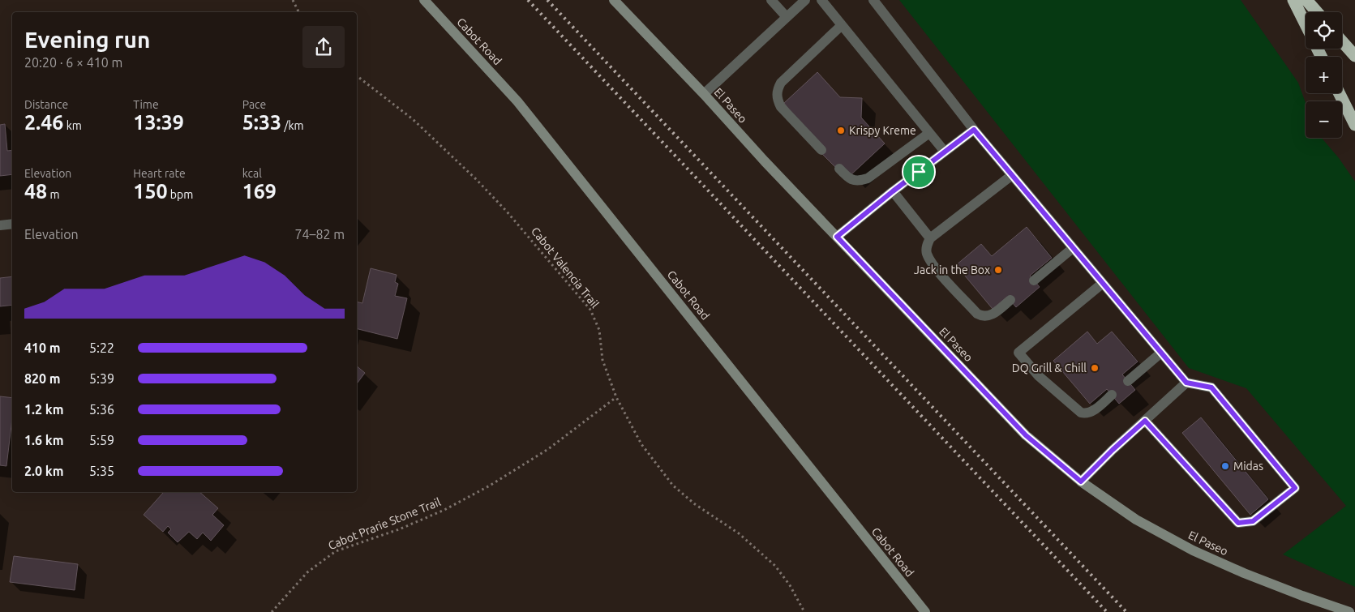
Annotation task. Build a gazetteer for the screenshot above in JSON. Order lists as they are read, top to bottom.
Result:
{
  "streets": {
    "street": ["Cabot Road", "El Paseo"],
    "path": ["Cabot Valencia Trail", "Cabot Prarie Stone Trail"]
  },
  "crossings": [
    ["Cabot Valencia Trail", "Cabot Prarie Stone Trail"]
  ],
  "places": [
    "Krispy Kreme",
    "Jack in the Box",
    "DQ Grill & Chill",
    "Midas"
  ],
  "page": {
    "map_buttons": ["+", "−"],
    "heading": ["Evening run", "20:20 · 6 × 410 m"],
    "stats": [
      ["Distance", "2.46 km"],
      ["Time", "13:39"],
      ["Pace", "5:33 /km"],
      ["Elevation", "48 m"],
      ["Heart rate", "150 bpm"],
      ["kcal", "169"]
    ],
    "chart": ["Elevation", "74–82 m"],
    "list": [
      {
        "name": "410 m",
        "note": "5:22"
      },
      {
        "name": "820 m",
        "note": "5:39"
      },
      {
        "name": "1.2 km",
        "note": "5:36"
      },
      {
        "name": "1.6 km",
        "note": "5:59"
      },
      {
        "name": "2.0 km",
        "note": "5:35"
      }
    ]
  }
}
